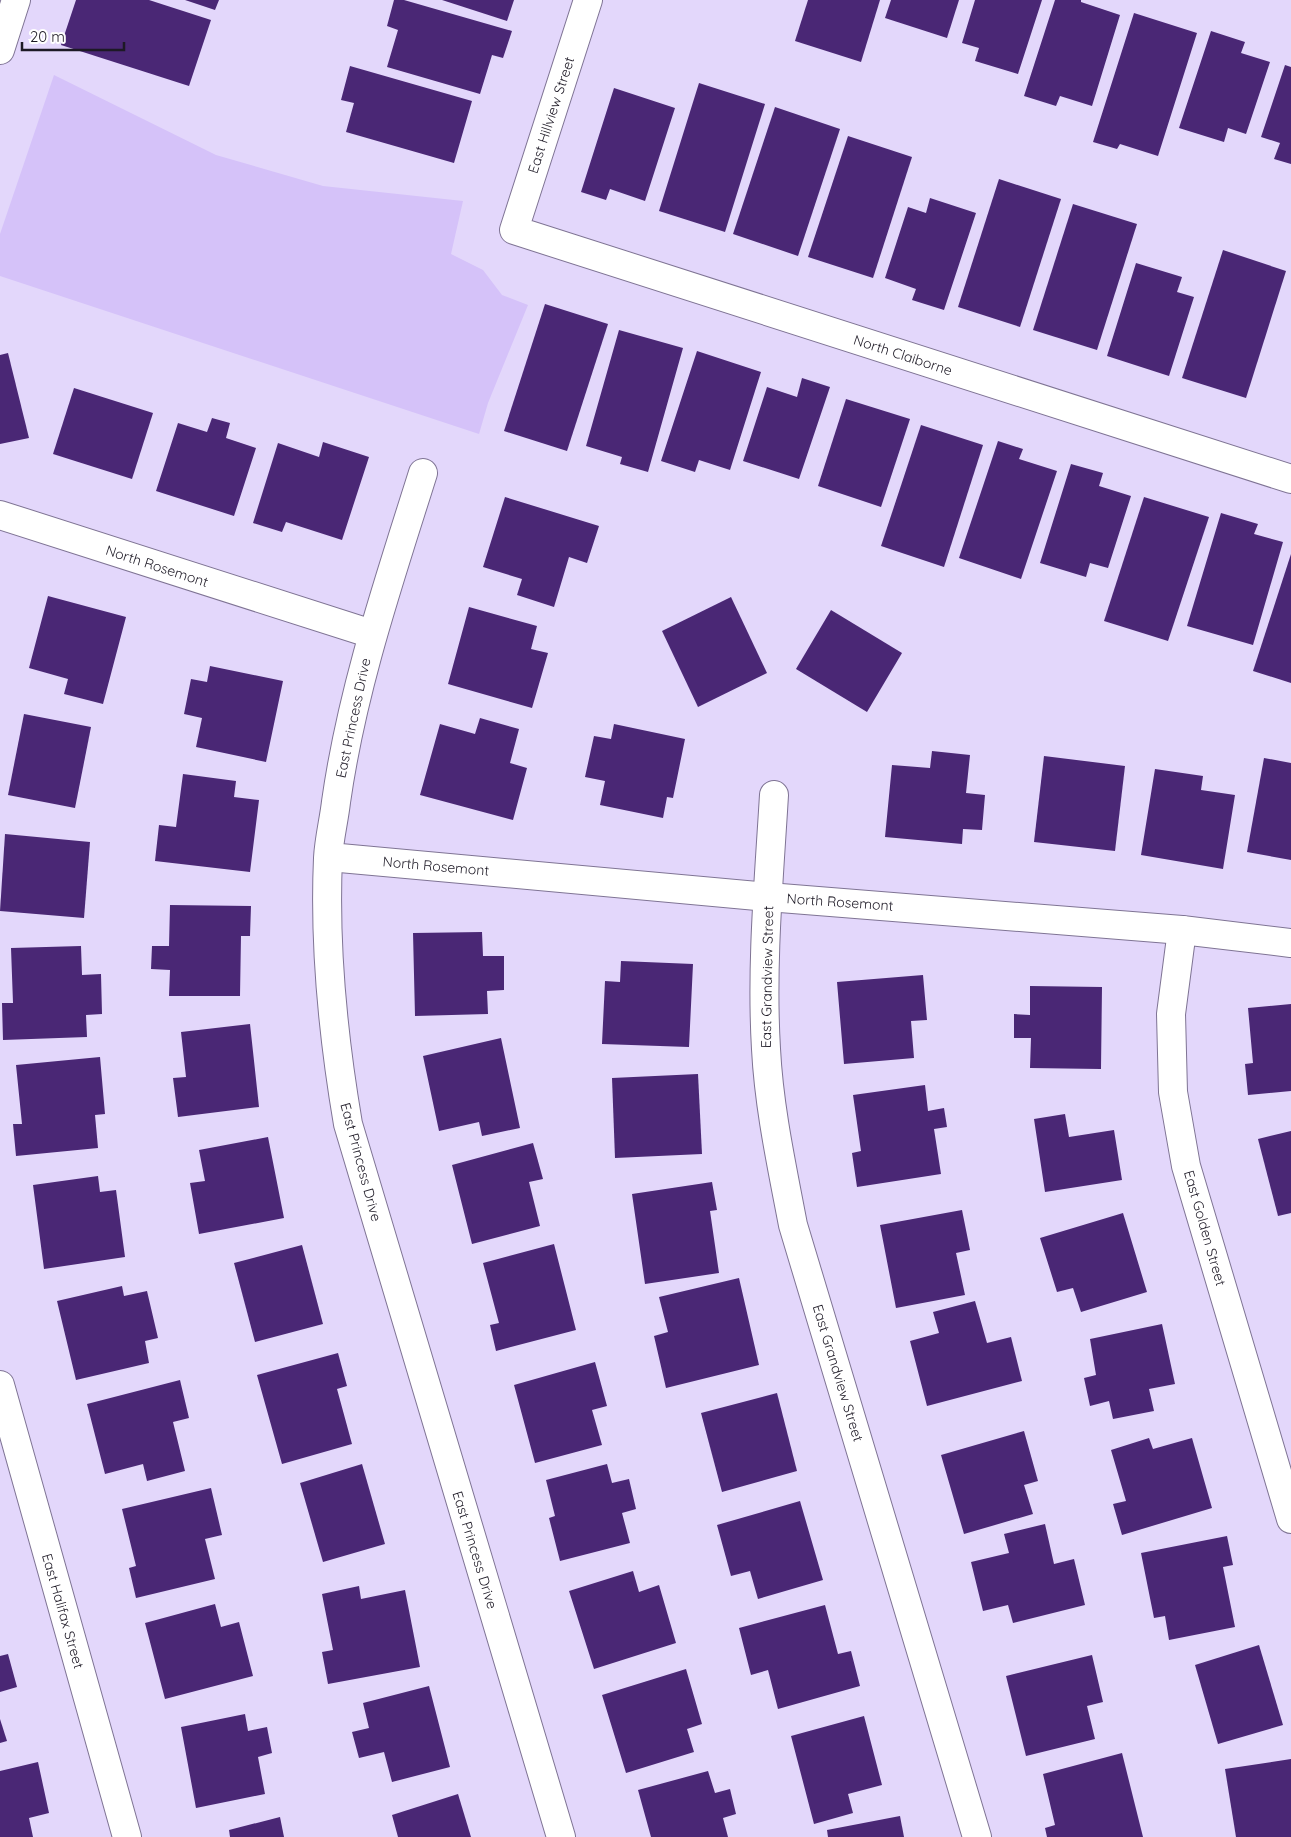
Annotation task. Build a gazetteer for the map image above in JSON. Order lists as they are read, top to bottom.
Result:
{
  "streets": {
    "street": [
      "East Hillview Street",
      "North Claiborne",
      "North Rosemont",
      "East Princess Drive",
      "East Grandview Street",
      "East Golden Street",
      "East Halifax Street"
    ]
  },
  "crossings": [
    ["East Hillview Street", "North Claiborne"],
    ["North Rosemont", "East Princess Drive"],
    ["North Rosemont", "East Grandview Street"],
    ["North Rosemont", "East Golden Street"]
  ],
  "scale_bar": "20 m"
}
